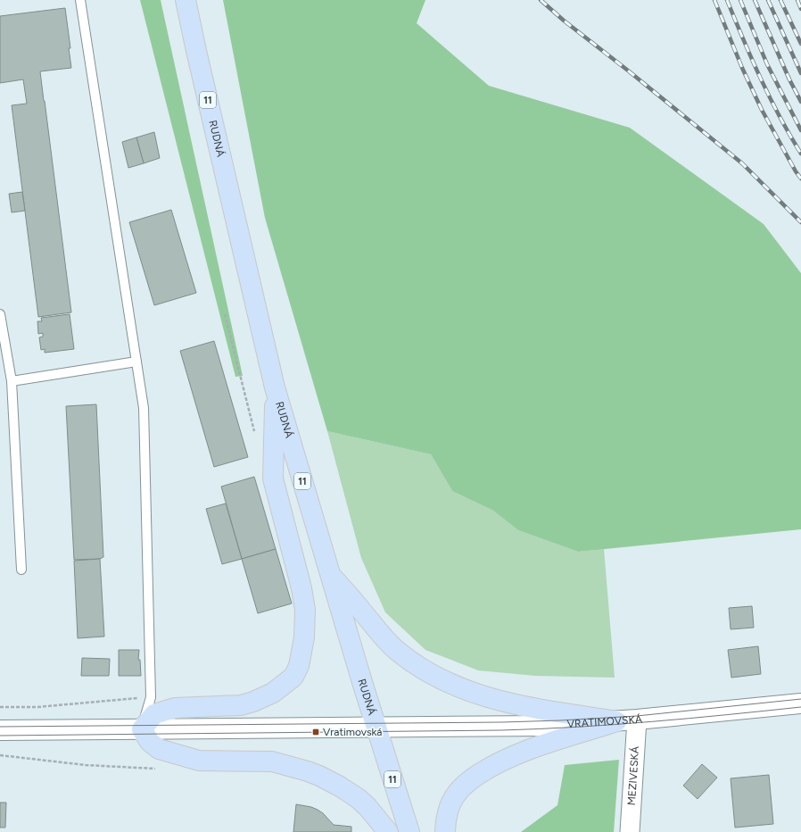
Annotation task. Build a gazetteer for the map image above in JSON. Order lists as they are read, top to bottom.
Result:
{
  "streets": {
    "main road": ["11", "RUDNÁ"],
    "street": ["VRATIMOVSKÁ", "MEZIVESKÁ"]
  },
  "crossings": [
    ["RUDNÁ", "VRATIMOVSKÁ"],
    ["VRATIMOVSKÁ", "MEZIVESKÁ"]
  ],
  "places": {
    "transit": ["Vratimovská"]
  }
}
